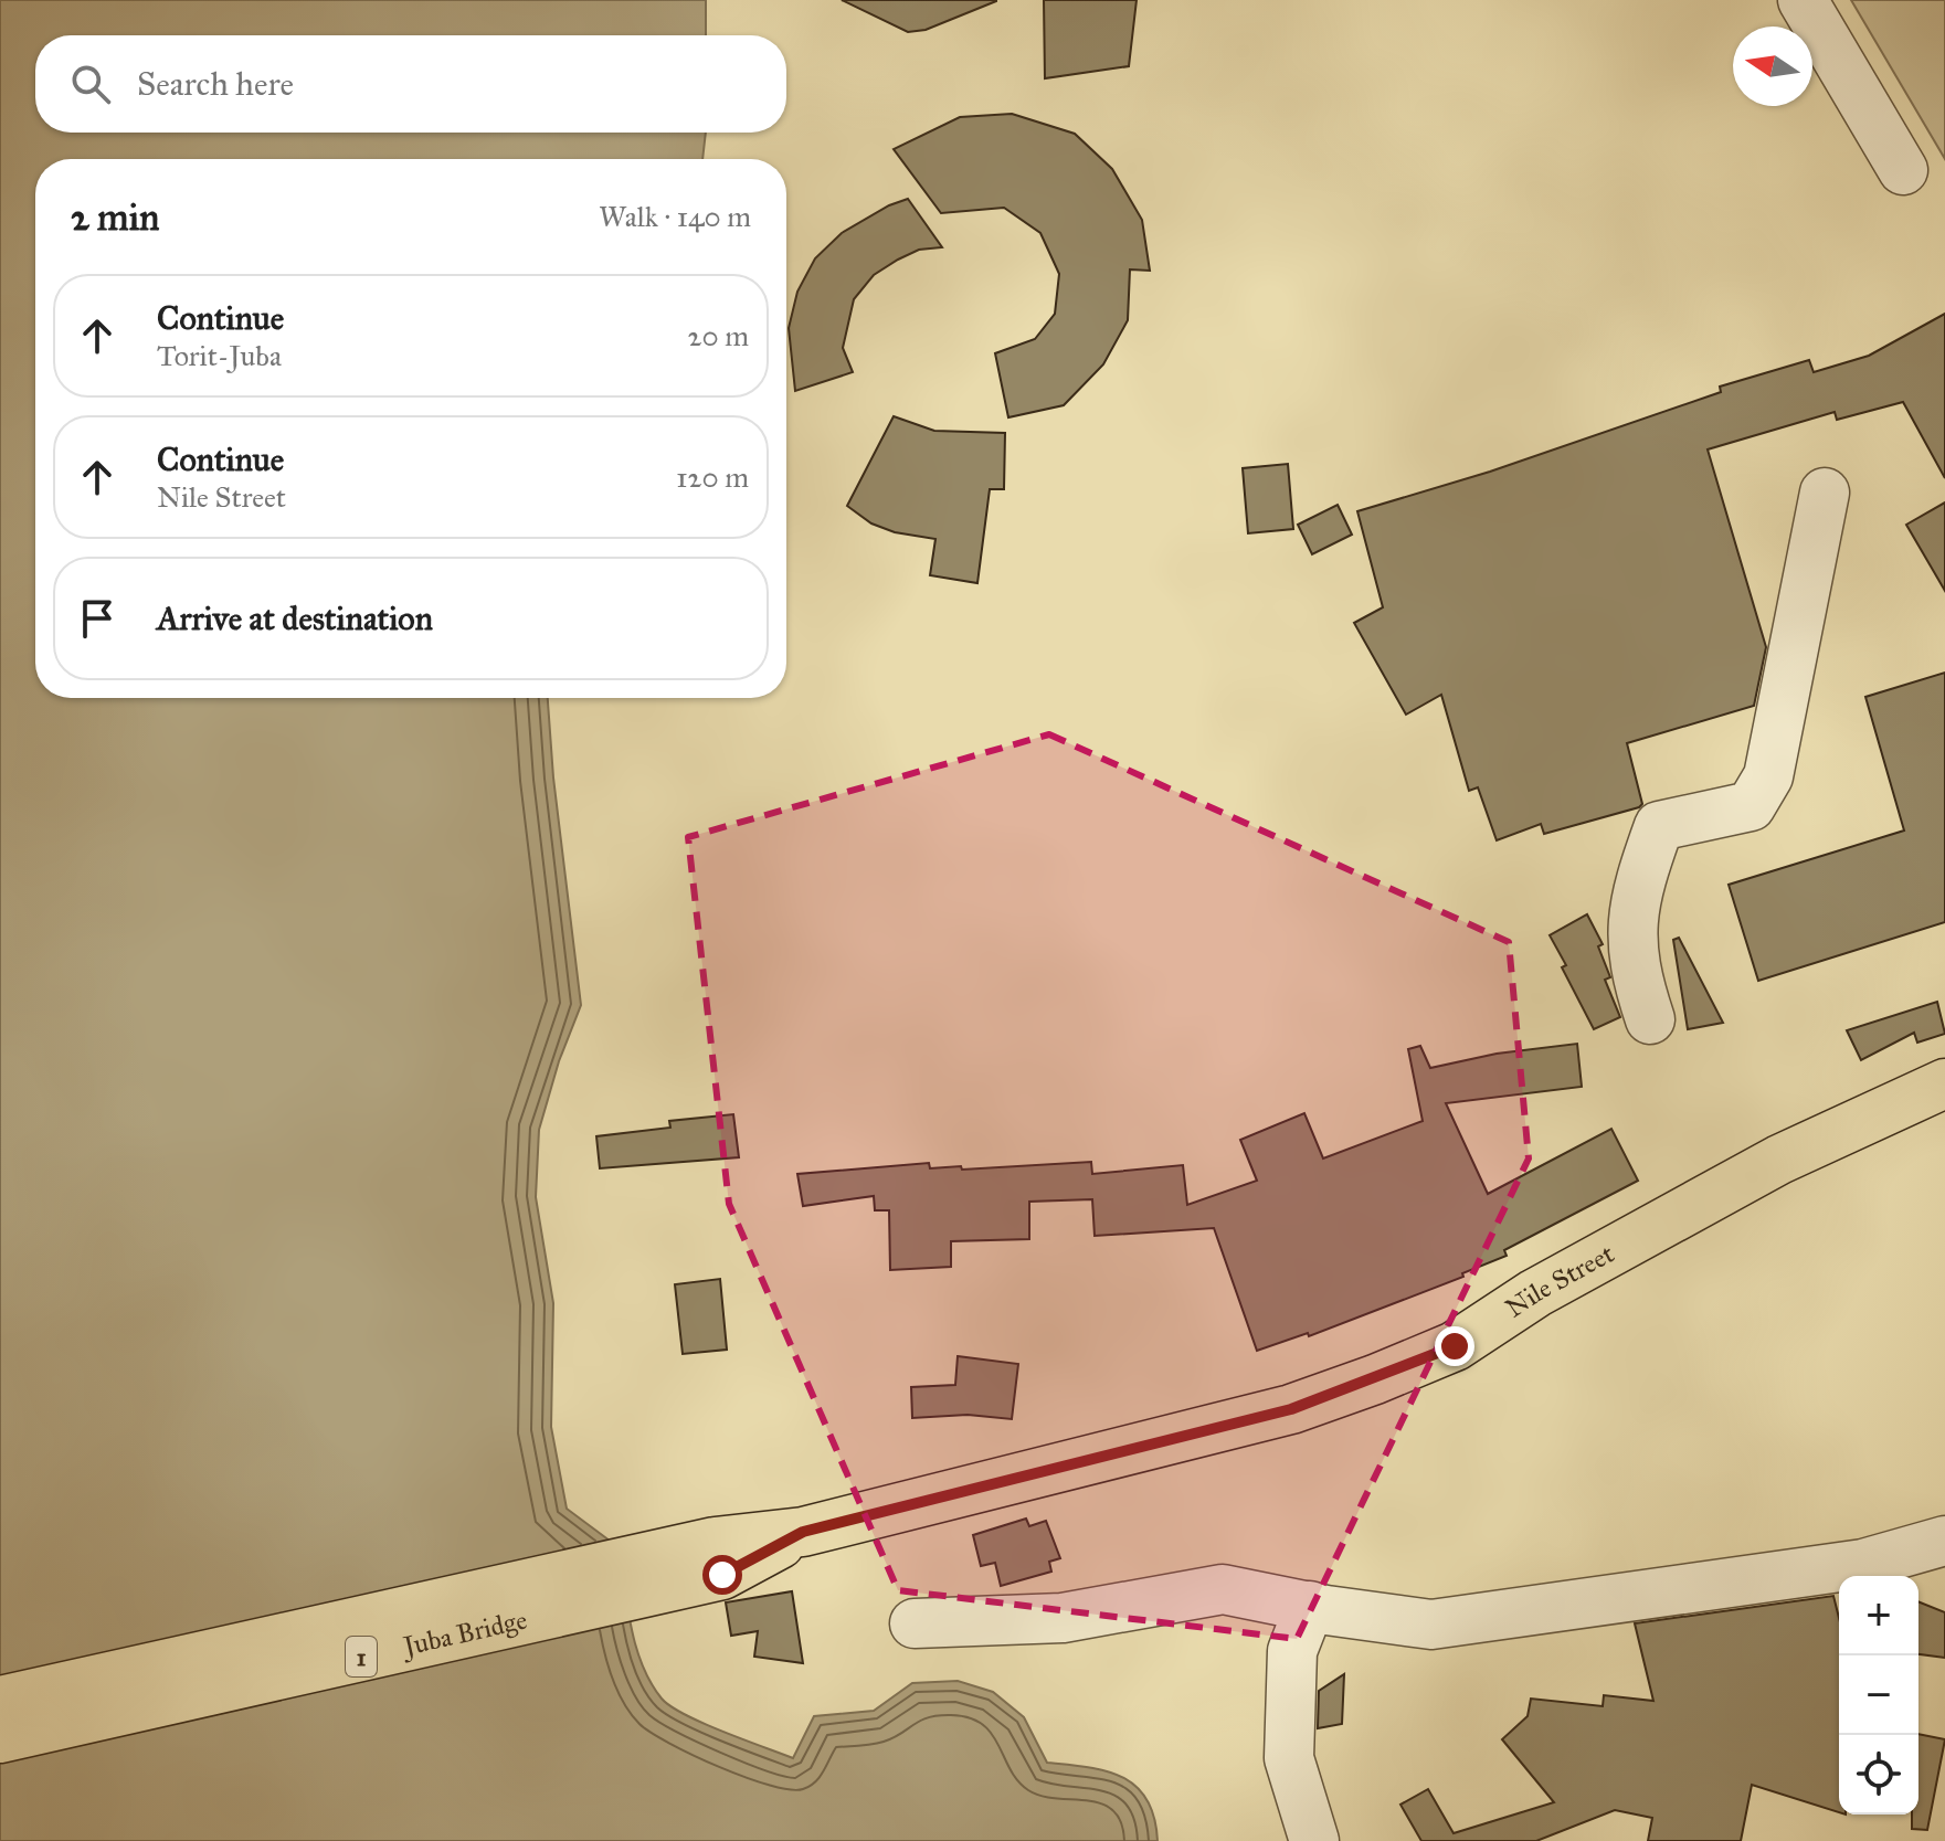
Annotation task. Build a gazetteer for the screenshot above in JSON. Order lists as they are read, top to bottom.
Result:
{
  "streets": {
    "main road": ["Nile Street", "Juba Bridge", "1"]
  },
  "crossings": [
    ["Nile Street", "Juba Bridge"]
  ],
  "north": "left",
  "page": {
    "search": "Search here",
    "heading": ["2 min", "Walk · 140 m"],
    "list": [
      ["Continue", "Torit-Juba", "20 m"],
      ["Continue", "Nile Street", "120 m"],
      "Arrive at destination"
    ],
    "map_buttons": ["+", "−"]
  }
}
